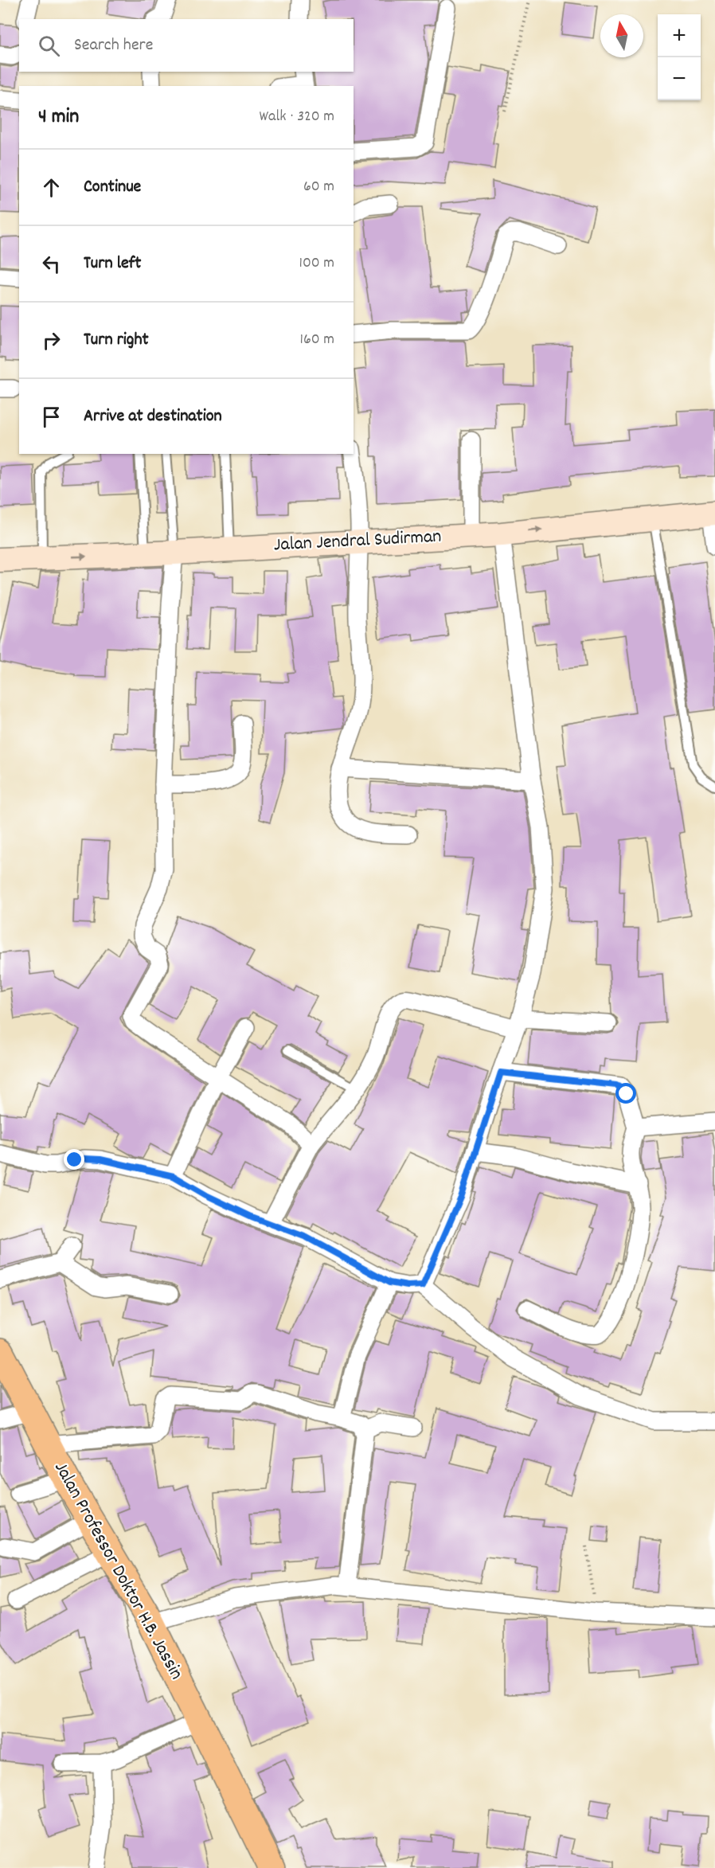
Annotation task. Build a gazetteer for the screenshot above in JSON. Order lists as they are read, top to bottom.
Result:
{
  "streets": {
    "highway": ["Jalan Professor Doktor H.B. Jassin"],
    "street": ["Jalan Jendral Sudirman"]
  },
  "one_way": ["Jalan Jendral Sudirman"],
  "north": "top",
  "page": {
    "map_buttons": ["+", "−"],
    "search": "Search here",
    "heading": ["4 min", "Walk · 320 m"],
    "list": [
      ["Continue", "60 m"],
      ["Turn left", "100 m"],
      ["Turn right", "160 m"],
      "Arrive at destination"
    ]
  }
}
